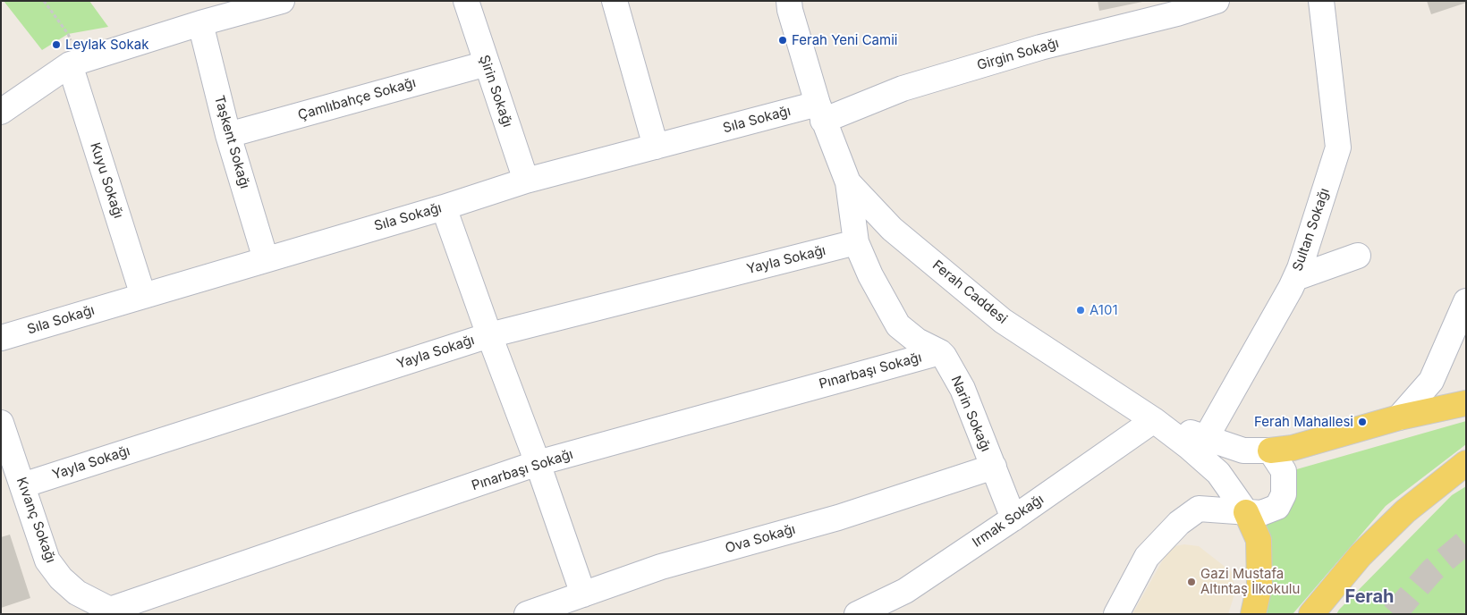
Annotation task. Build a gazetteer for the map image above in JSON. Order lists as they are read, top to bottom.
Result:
{
  "streets": {
    "street": [
      "Girgin Sokağı",
      "Şirin Sokağı",
      "Çamlıbahçe Sokağı",
      "Sıla Sokağı",
      "Taşkent Sokağı",
      "Kuyu Sokağı",
      "Sultan Sokağı",
      "Yayla Sokağı",
      "Ferah Caddesi",
      "Pınarbaşı Sokağı",
      "Narin Sokağı",
      "Kıvanç Sokağı",
      "Irmak Sokağı",
      "Ova Sokağı"
    ]
  },
  "crossings": [
    ["Girgin Sokağı", "Sıla Sokağı"],
    ["Girgin Sokağı", "Ferah Caddesi"],
    ["Şirin Sokağı", "Çamlıbahçe Sokağı"],
    ["Şirin Sokağı", "Sıla Sokağı"],
    ["Çamlıbahçe Sokağı", "Taşkent Sokağı"],
    ["Sıla Sokağı", "Taşkent Sokağı"],
    ["Sıla Sokağı", "Kuyu Sokağı"],
    ["Sıla Sokağı", "Ferah Caddesi"],
    ["Yayla Sokağı", "Kıvanç Sokağı"],
    ["Ferah Caddesi", "Irmak Sokağı"],
    ["Pınarbaşı Sokağı", "Narin Sokağı"],
    ["Pınarbaşı Sokağı", "Kıvanç Sokağı"],
    ["Narin Sokağı", "Irmak Sokağı"],
    ["Narin Sokağı", "Ova Sokağı"]
  ],
  "districts": ["Ferah"],
  "places": [
    "Ferah Yeni Camii",
    "Leylak Sokak",
    "A101",
    "Ferah Mahallesi",
    "Gazi Mustafa Altıntaş İlkokulu"
  ]
}
